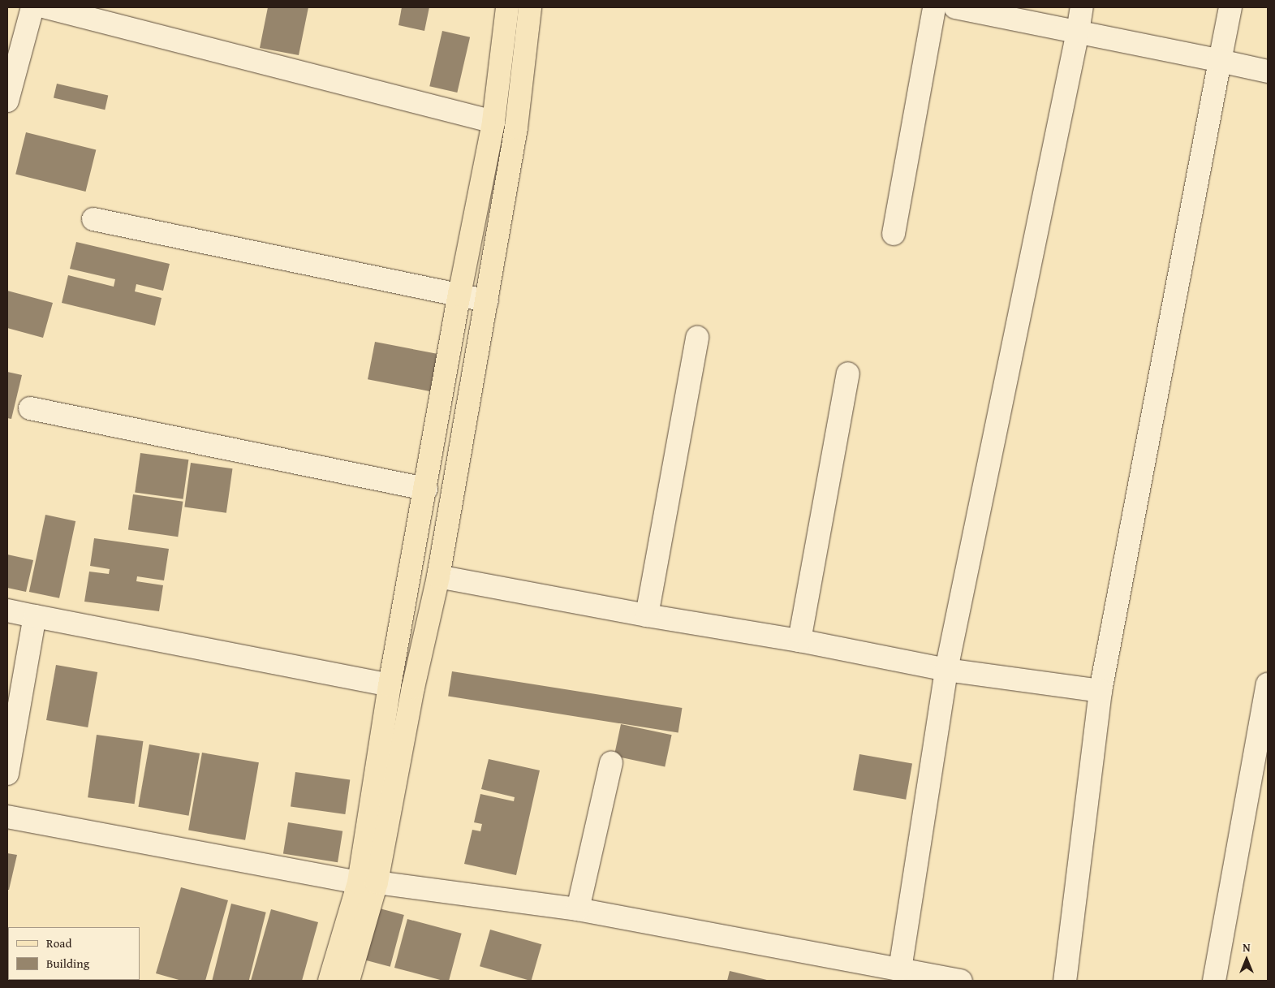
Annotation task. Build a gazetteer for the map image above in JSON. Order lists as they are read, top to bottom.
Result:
{
  "legend": ["Road", "Building"],
  "north": "top"
}
